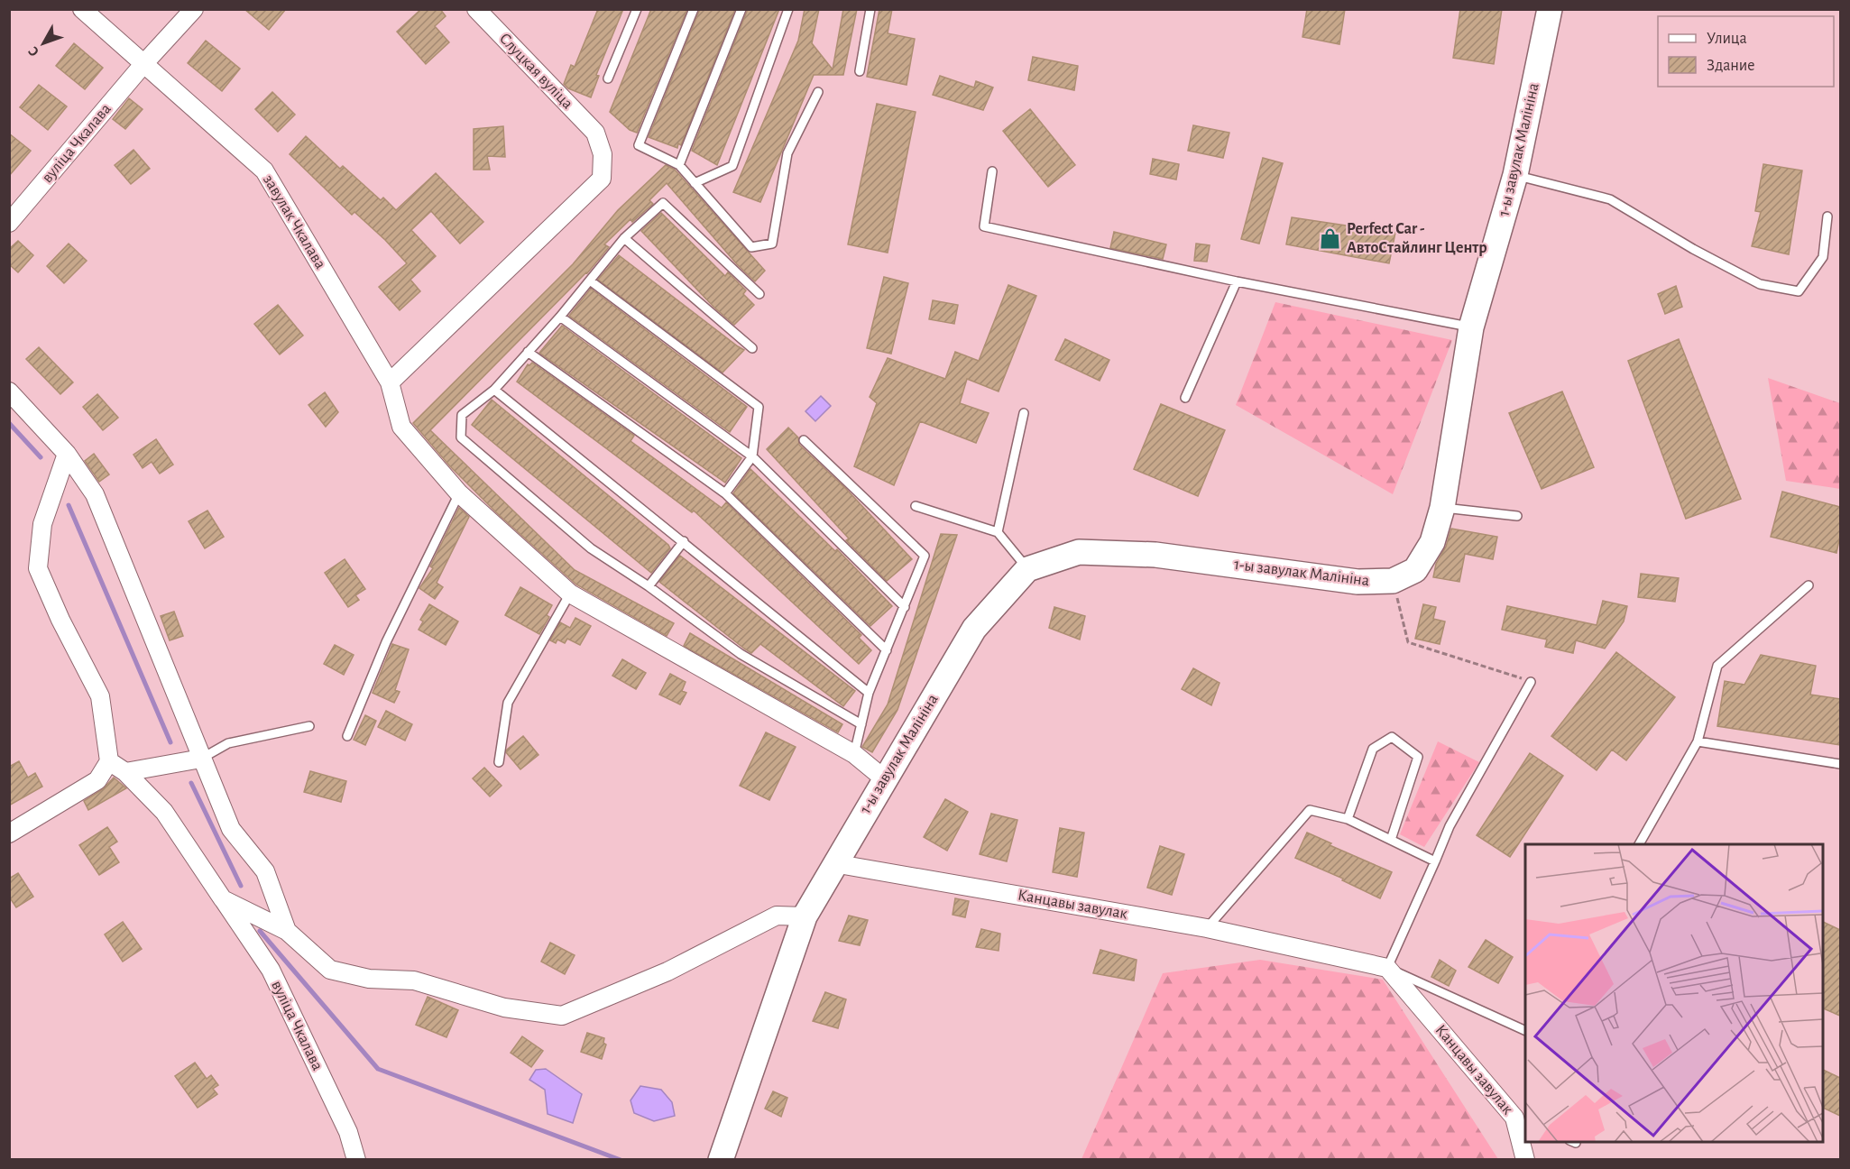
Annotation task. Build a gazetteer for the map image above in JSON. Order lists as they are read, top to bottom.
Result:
{
  "streets": {
    "street": [
      "Слуцкая вуліца",
      "вуліца Чкалава",
      "1-ы завулак Малініна",
      "завулак Чкалава",
      "Канцавы завулак"
    ]
  },
  "crossings": [
    ["Слуцкая вуліца", "завулак Чкалава"],
    ["вуліца Чкалава", "завулак Чкалава"],
    ["1-ы завулак Малініна", "завулак Чкалава"],
    ["1-ы завулак Малініна", "Канцавы завулак"]
  ],
  "places": {
    "shop": ["Perfect Car - АвтоСтайлинг Центр"]
  },
  "legend": ["Улица", "Здание"],
  "north": "bottom left"
}
